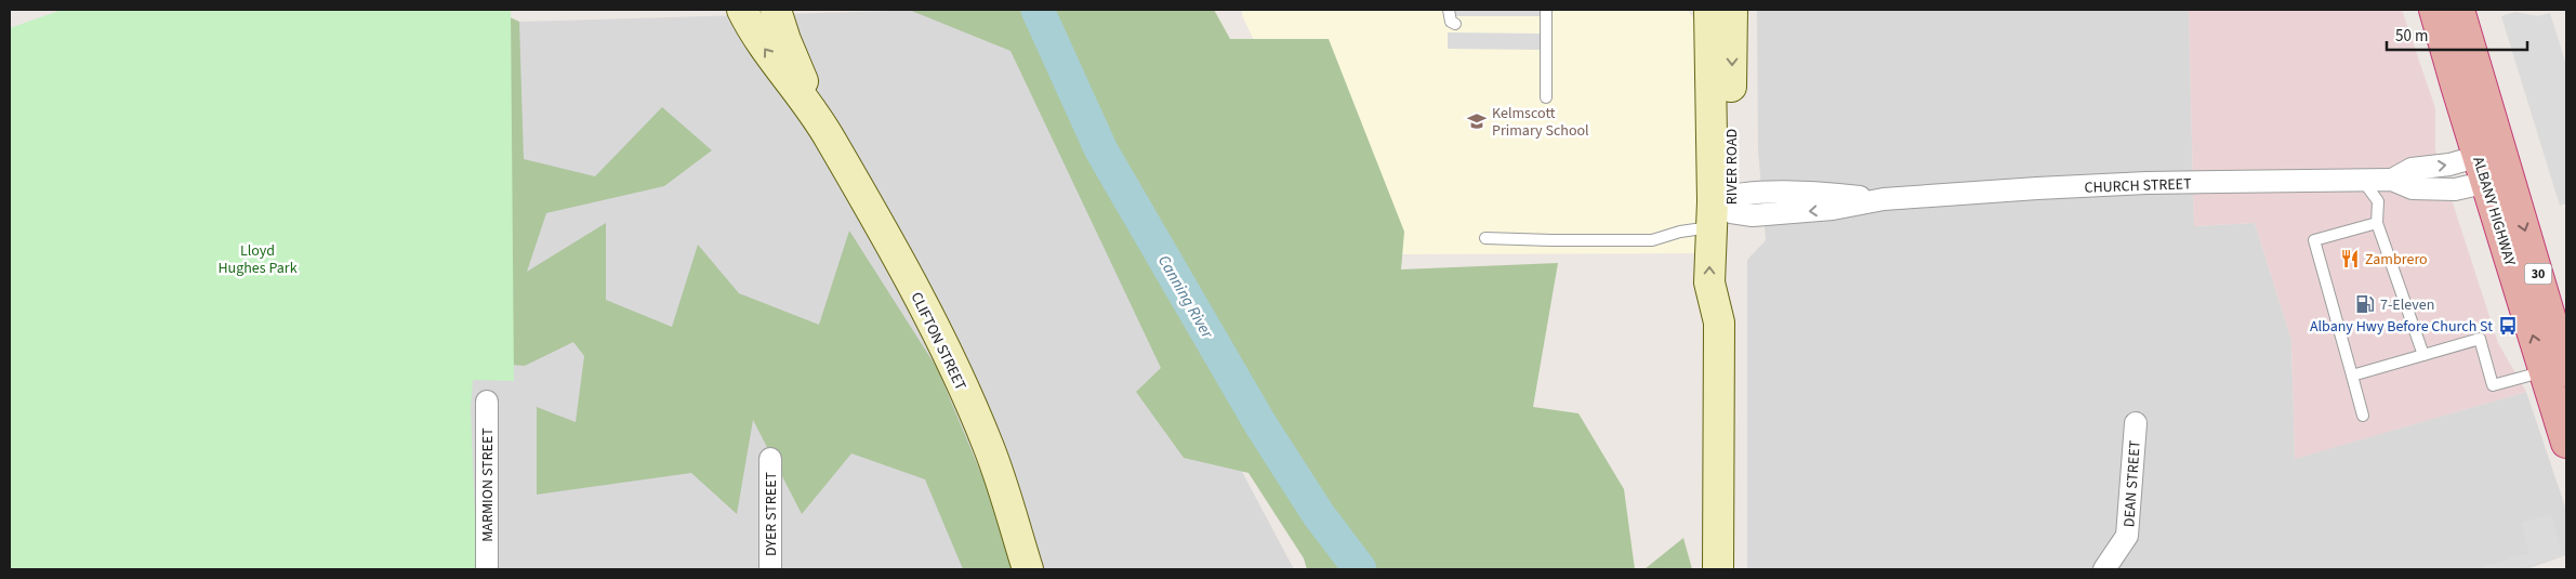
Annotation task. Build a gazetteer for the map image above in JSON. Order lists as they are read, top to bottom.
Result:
{
  "streets": {
    "highway": ["ALBANY HIGHWAY", "30"],
    "main road": ["RIVER ROAD", "CLIFTON STREET"],
    "street": [
      "CHURCH STREET",
      "DEAN STREET",
      "MARMION STREET",
      "DYER STREET"
    ]
  },
  "crossings": [
    ["RIVER ROAD", "CHURCH STREET"],
    ["CHURCH STREET", "ALBANY HIGHWAY"]
  ],
  "water": ["Canning River"],
  "parks": ["Lloyd Hughes Park"],
  "places": {
    "school or university": ["Kelmscott Primary School"],
    "restaurant": ["Zambrero"],
    "fuel station": ["7-Eleven"],
    "bus stop": ["Albany Hwy Before Church St"]
  },
  "scale_bar": "50 m"
}
